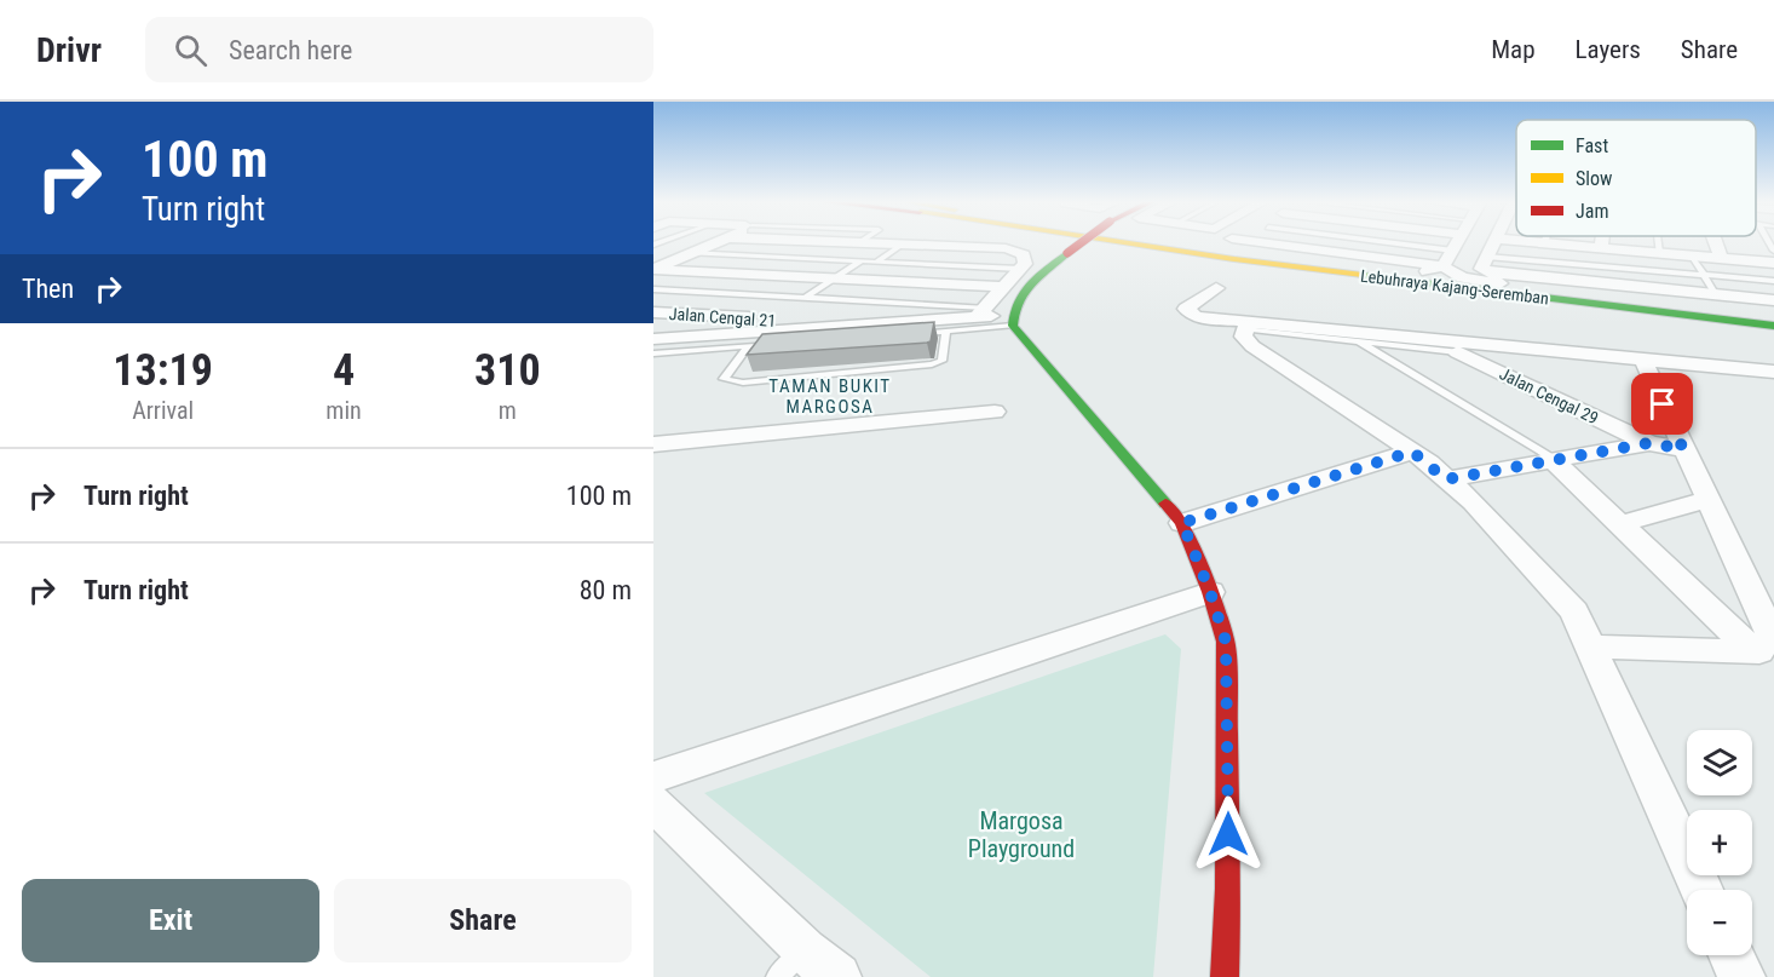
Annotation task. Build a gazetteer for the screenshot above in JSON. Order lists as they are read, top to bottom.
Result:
{
  "streets": {
    "main road": ["Lebuhraya Kajang-Seremban"],
    "street": ["Jalan Cengal 21", "Jalan Cengal 29"]
  },
  "districts": ["TAMAN BUKIT MARGOSA"],
  "parks": ["Margosa Playground"],
  "legend": ["Fast", "Slow", "Jam"],
  "page": {
    "header": "Drivr",
    "search": "Search here",
    "nav": ["Map", "Layers", "Share"],
    "turn": ["100 m", "Turn right"],
    "then": "Then",
    "eta": [
      "13:19",
      "Arrival",
      "4",
      "min",
      "310",
      "m"
    ],
    "list": [
      {
        "name": "Turn right",
        "value": "100 m"
      },
      {
        "name": "Turn right",
        "value": "80 m"
      }
    ],
    "map_buttons": ["+", "−"],
    "buttons": ["Exit", "Share"]
  }
}
